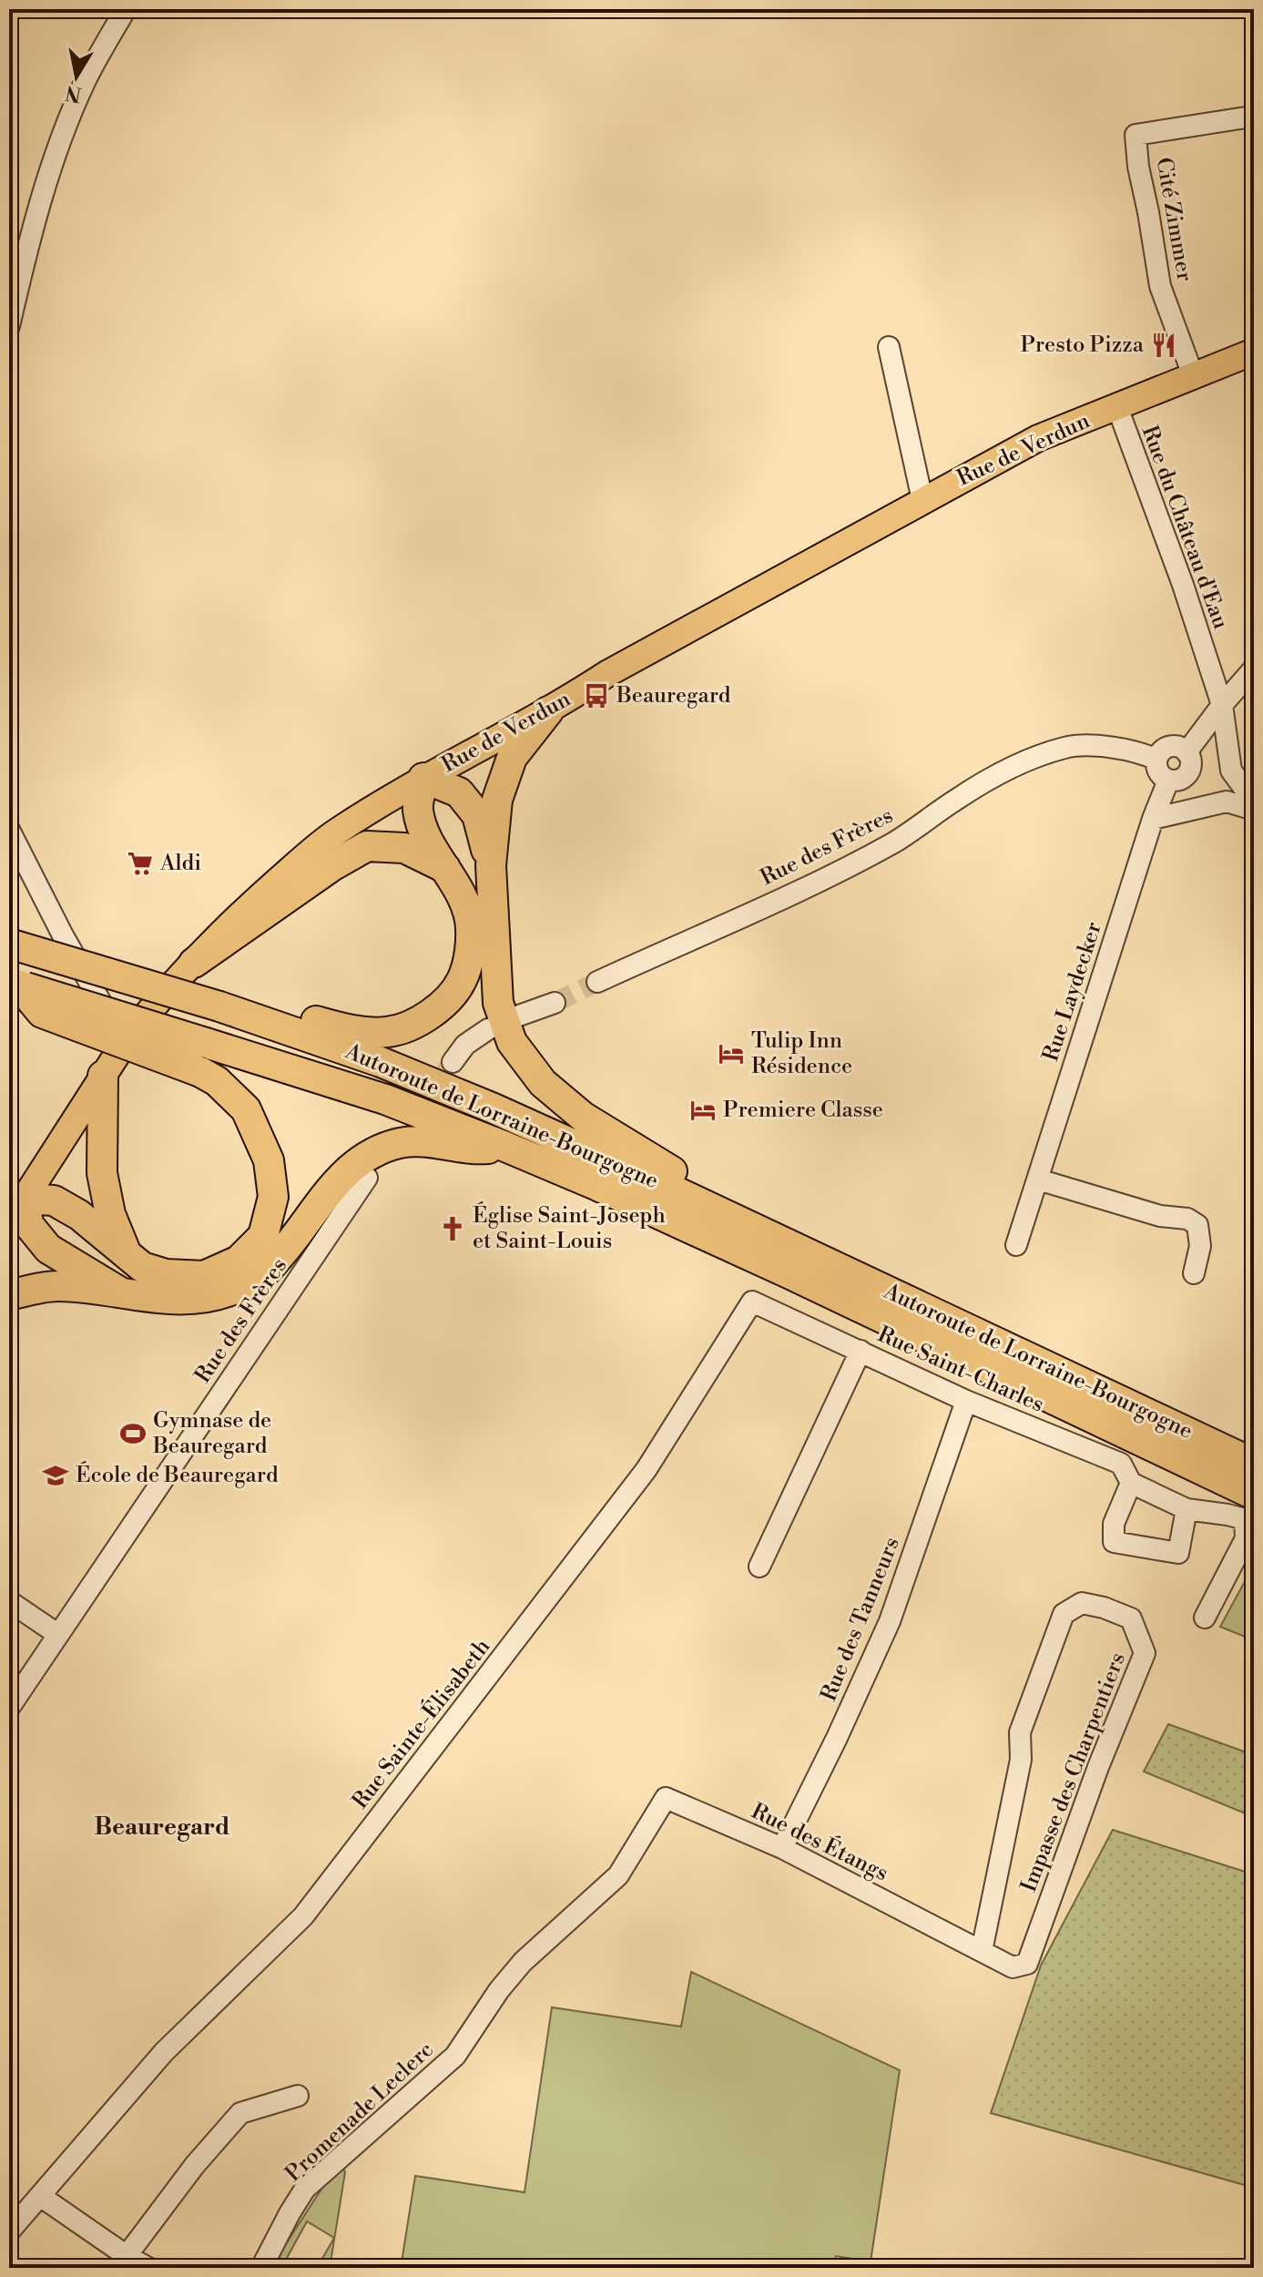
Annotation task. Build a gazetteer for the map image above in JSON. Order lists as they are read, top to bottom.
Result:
{
  "streets": {
    "highway": ["Autoroute de Lorraine-Bourgogne"],
    "main road": ["Rue de Verdun"],
    "street": [
      "Cité Zimmer",
      "Rue du Château d'Eau",
      "Rue des Frères",
      "Rue Laydecker",
      "Rue Saint-Charles",
      "Rue des Tanneurs",
      "Rue Sainte-Élisabeth",
      "Impasse des Charpentiers",
      "Rue des Étangs",
      "Promenade Leclerc"
    ]
  },
  "crossings": [
    ["Cité Zimmer", "Rue de Verdun"],
    ["Rue de Verdun", "Rue du Château d'Eau"],
    ["Rue des Frères", "Rue Laydecker"],
    ["Rue Saint-Charles", "Rue des Tanneurs"],
    ["Rue Saint-Charles", "Rue Sainte-Élisabeth"],
    ["Rue des Tanneurs", "Rue des Étangs"],
    ["Impasse des Charpentiers", "Rue des Étangs"],
    ["Rue des Étangs", "Promenade Leclerc"]
  ],
  "districts": ["Beauregard"],
  "places": {
    "restaurant": ["Presto Pizza"],
    "bus stop": ["Beauregard"],
    "supermarket": ["Aldi"],
    "hotel": ["Tulip Inn Résidence", "Premiere Classe"],
    "church": ["Église Saint-Joseph et Saint-Louis"],
    "sports": ["Gymnase de Beauregard"],
    "school or university": ["École de Beauregard"]
  },
  "north": "bottom"
}
